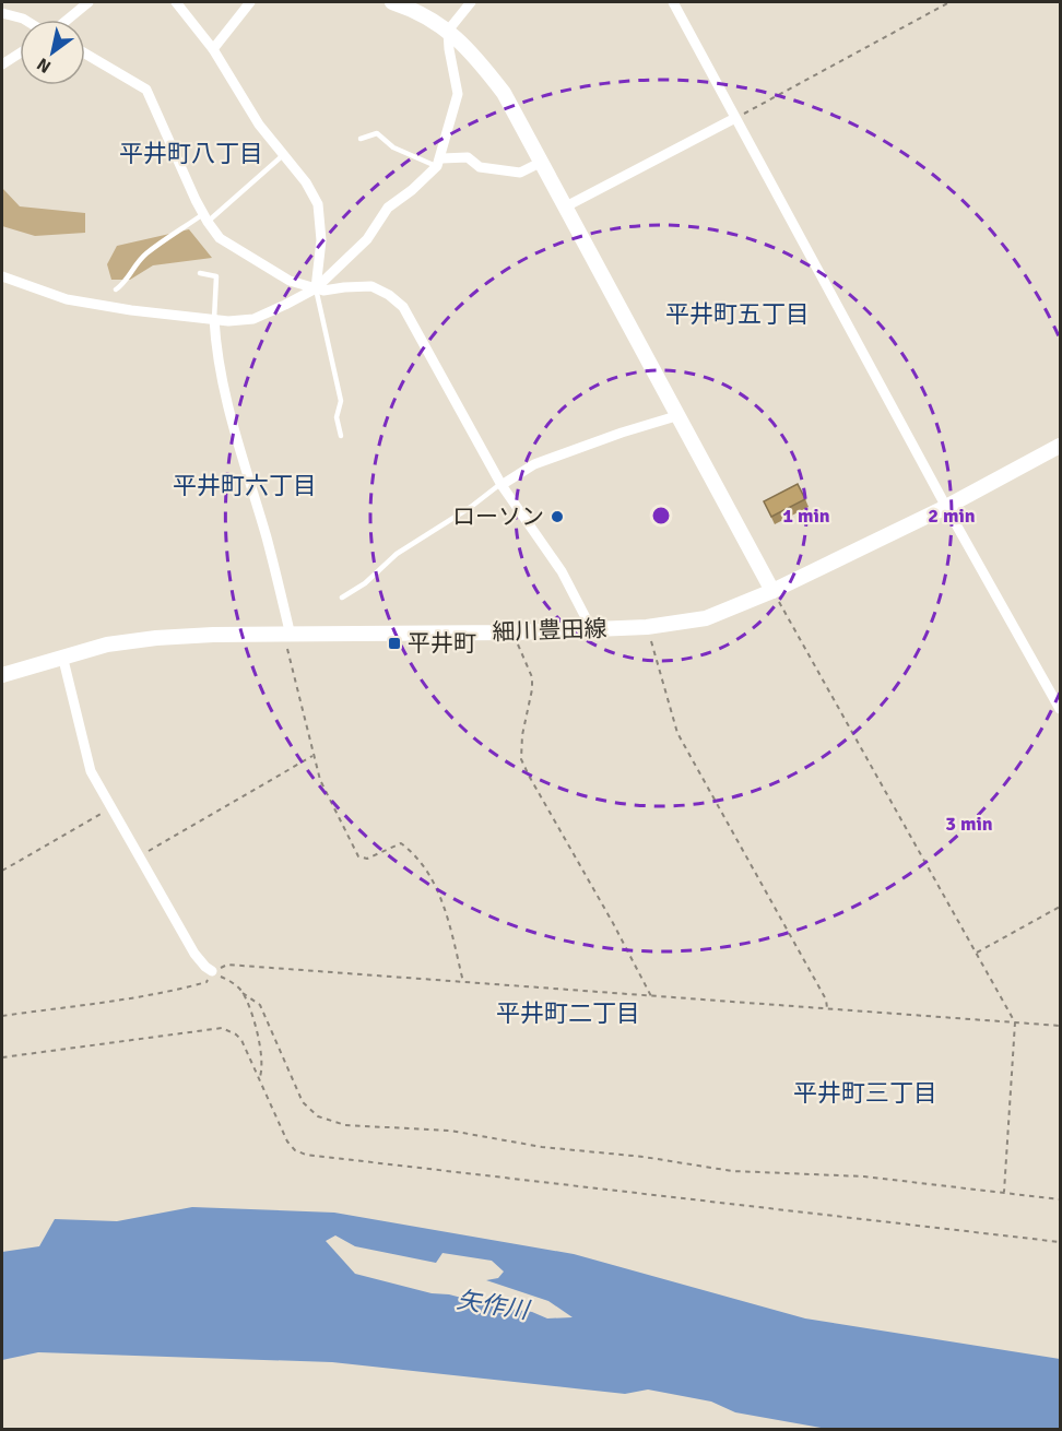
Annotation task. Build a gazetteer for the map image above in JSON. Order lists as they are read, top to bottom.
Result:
{
  "streets": {
    "main road": ["細川豊田線"]
  },
  "districts": [
    "平井町八丁目",
    "平井町五丁目",
    "平井町六丁目",
    "平井町二丁目",
    "平井町三丁目"
  ],
  "water": ["矢作川"],
  "places": {
    "other": ["ローソン"],
    "transit": ["平井町"]
  },
  "north": "bottom left",
  "rings": ["1 min", "2 min", "3 min"]
}
